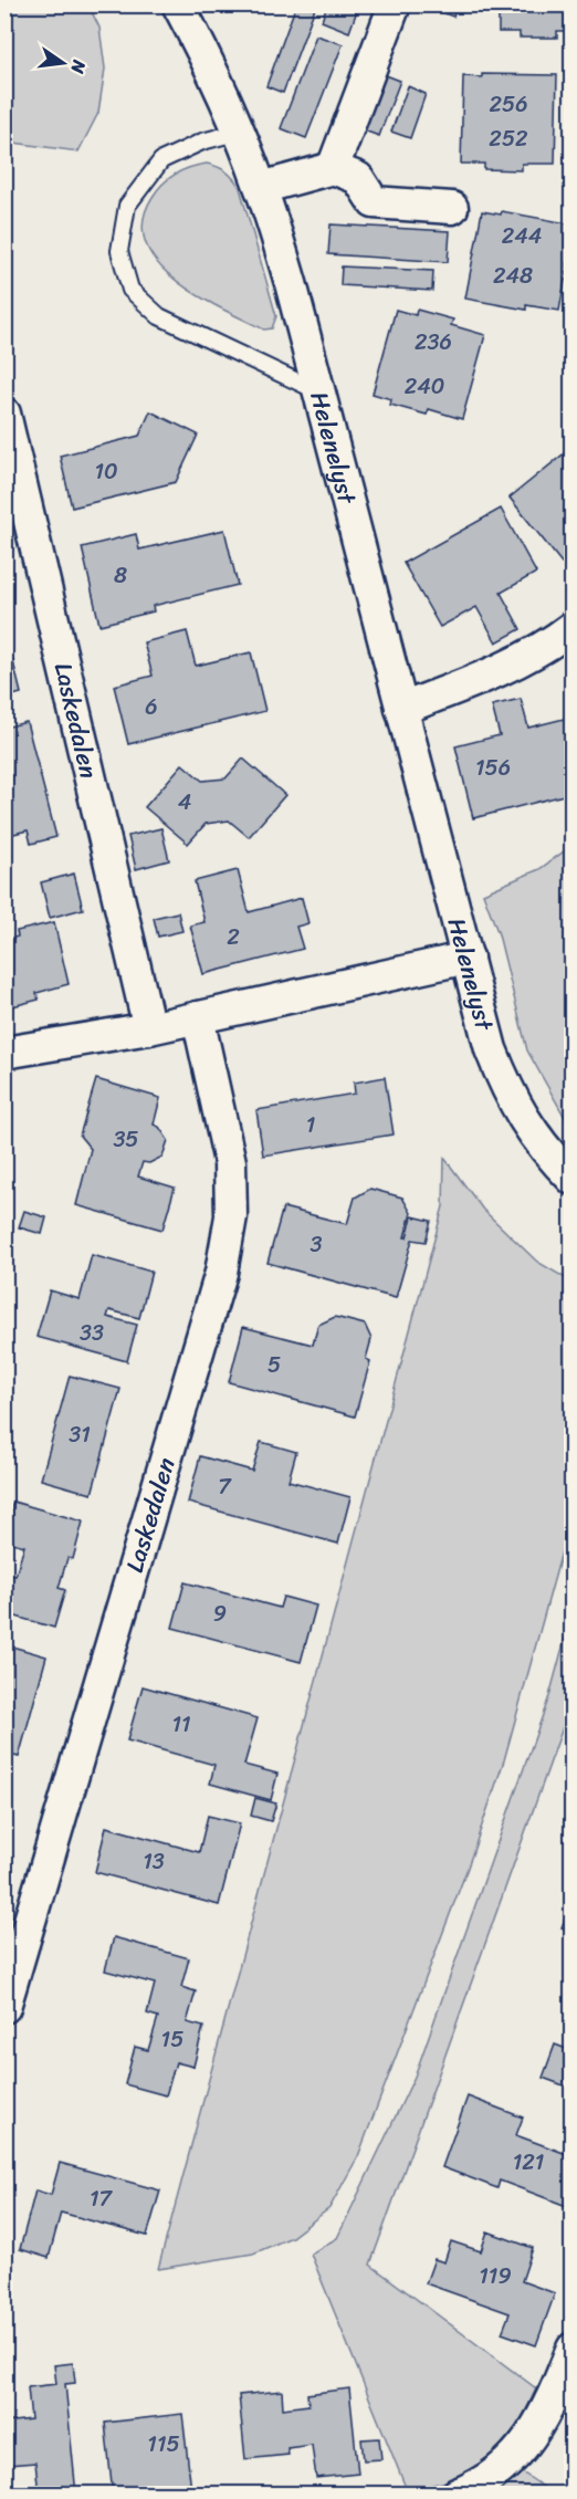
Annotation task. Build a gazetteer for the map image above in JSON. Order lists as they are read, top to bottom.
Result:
{
  "streets": {
    "street": ["Helenelyst", "Laskedalen"]
  },
  "house_numbers": [
    "256",
    "252",
    "244",
    "248",
    "236",
    "240",
    "10",
    "8",
    "6",
    "156",
    "4",
    "2",
    "1",
    "35",
    "3",
    "33",
    "5",
    "31",
    "7",
    "9",
    "11",
    "13",
    "15",
    "121",
    "17",
    "119",
    "115"
  ],
  "north": "right"
}
